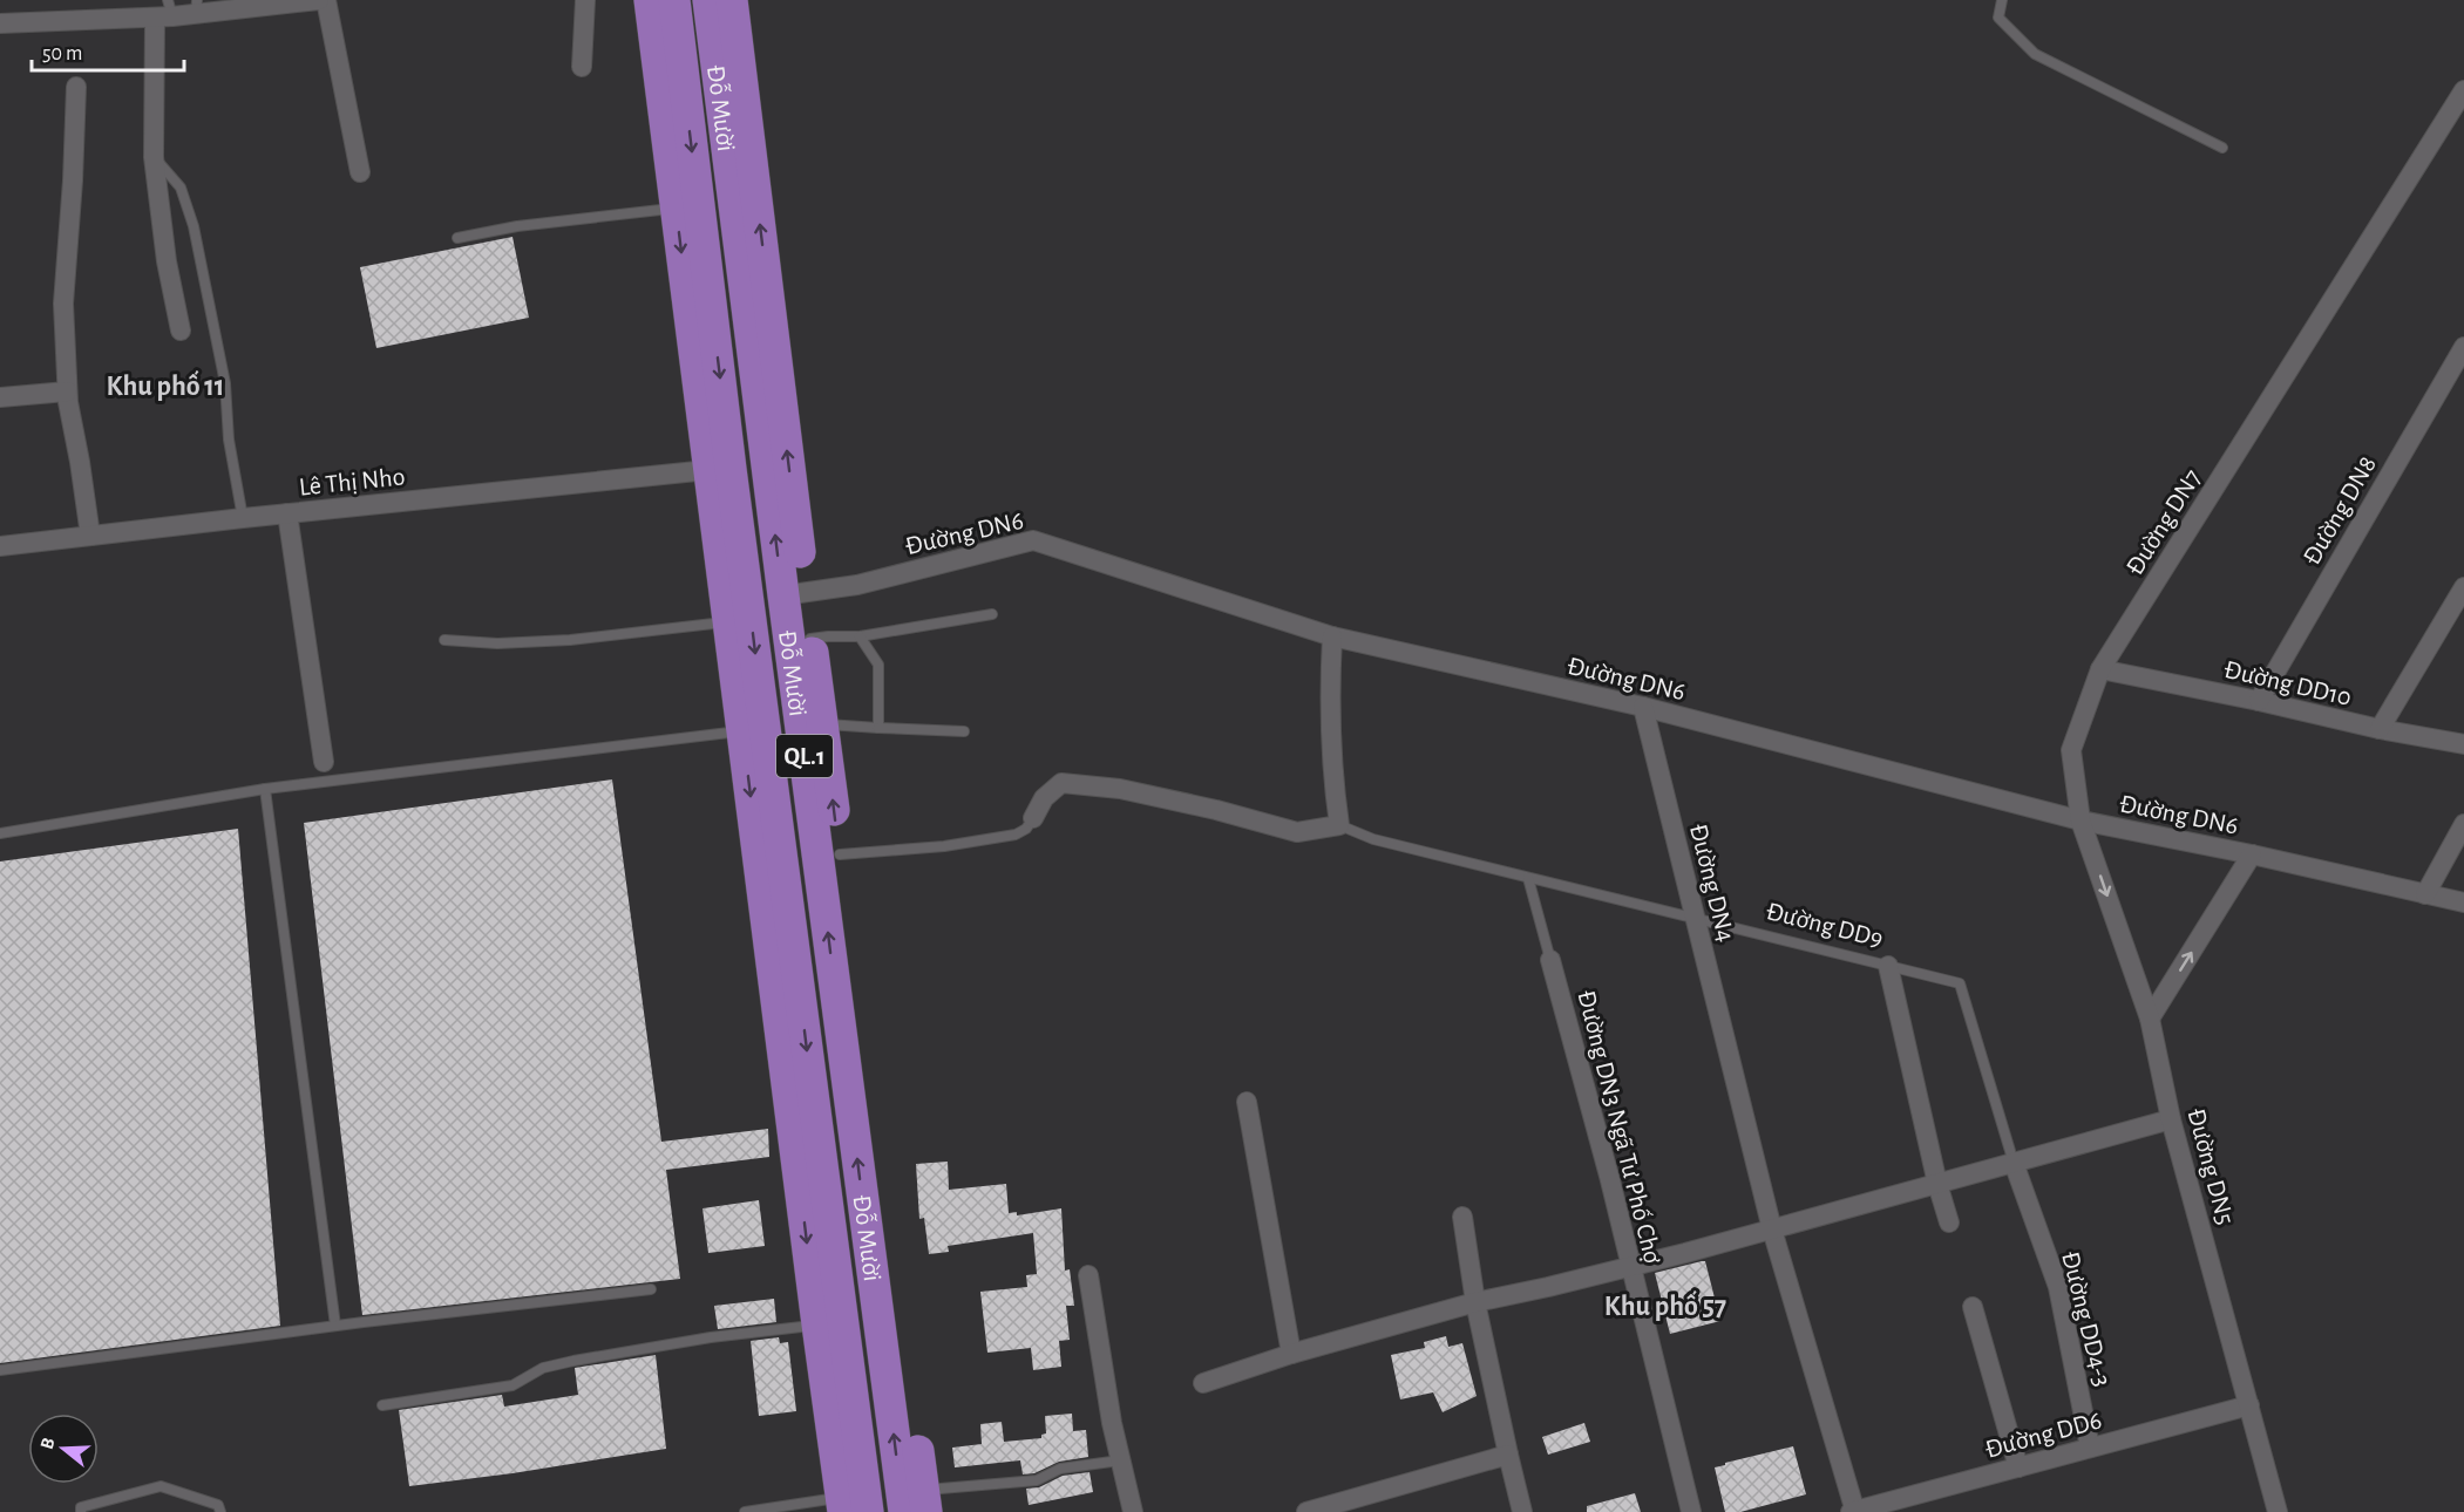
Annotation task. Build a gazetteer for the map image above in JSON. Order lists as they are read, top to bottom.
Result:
{
  "streets": {
    "highway": ["Đỗ Mười", "QL.1"],
    "street": [
      "Lê Thị Nho",
      "Đường DN8",
      "Đường DN7",
      "Đường DN6",
      "Đường DD10",
      "Đường DN4",
      "Đường DN3 Ngã Tư Phố Chợ",
      "Đường DN5",
      "Đường DD4-3",
      "Đường DD6"
    ],
    "lane": ["Đường DD9"]
  },
  "crossings": [
    ["Đỗ Mười", "Lê Thị Nho"],
    ["Đỗ Mười", "Đường DN6"],
    ["Đường DN8", "Đường DD10"],
    ["Đường DN7", "Đường DN6"],
    ["Đường DN7", "Đường DD10"],
    ["Đường DN7", "Đường DN5"],
    ["Đường DN6", "Đường DN4"],
    ["Đường DN4", "Đường DD9"],
    ["Đường DD9", "Đường DN3 Ngã Tư Phố Chợ"],
    ["Đường DD9", "Đường DD4-3"],
    ["Đường DN5", "Đường DD6"],
    ["Đường DD4-3", "Đường DD6"]
  ],
  "districts": ["Khu phố 11", "Khu phố 57"],
  "scale_bar": "50 m",
  "north": "left"
}
